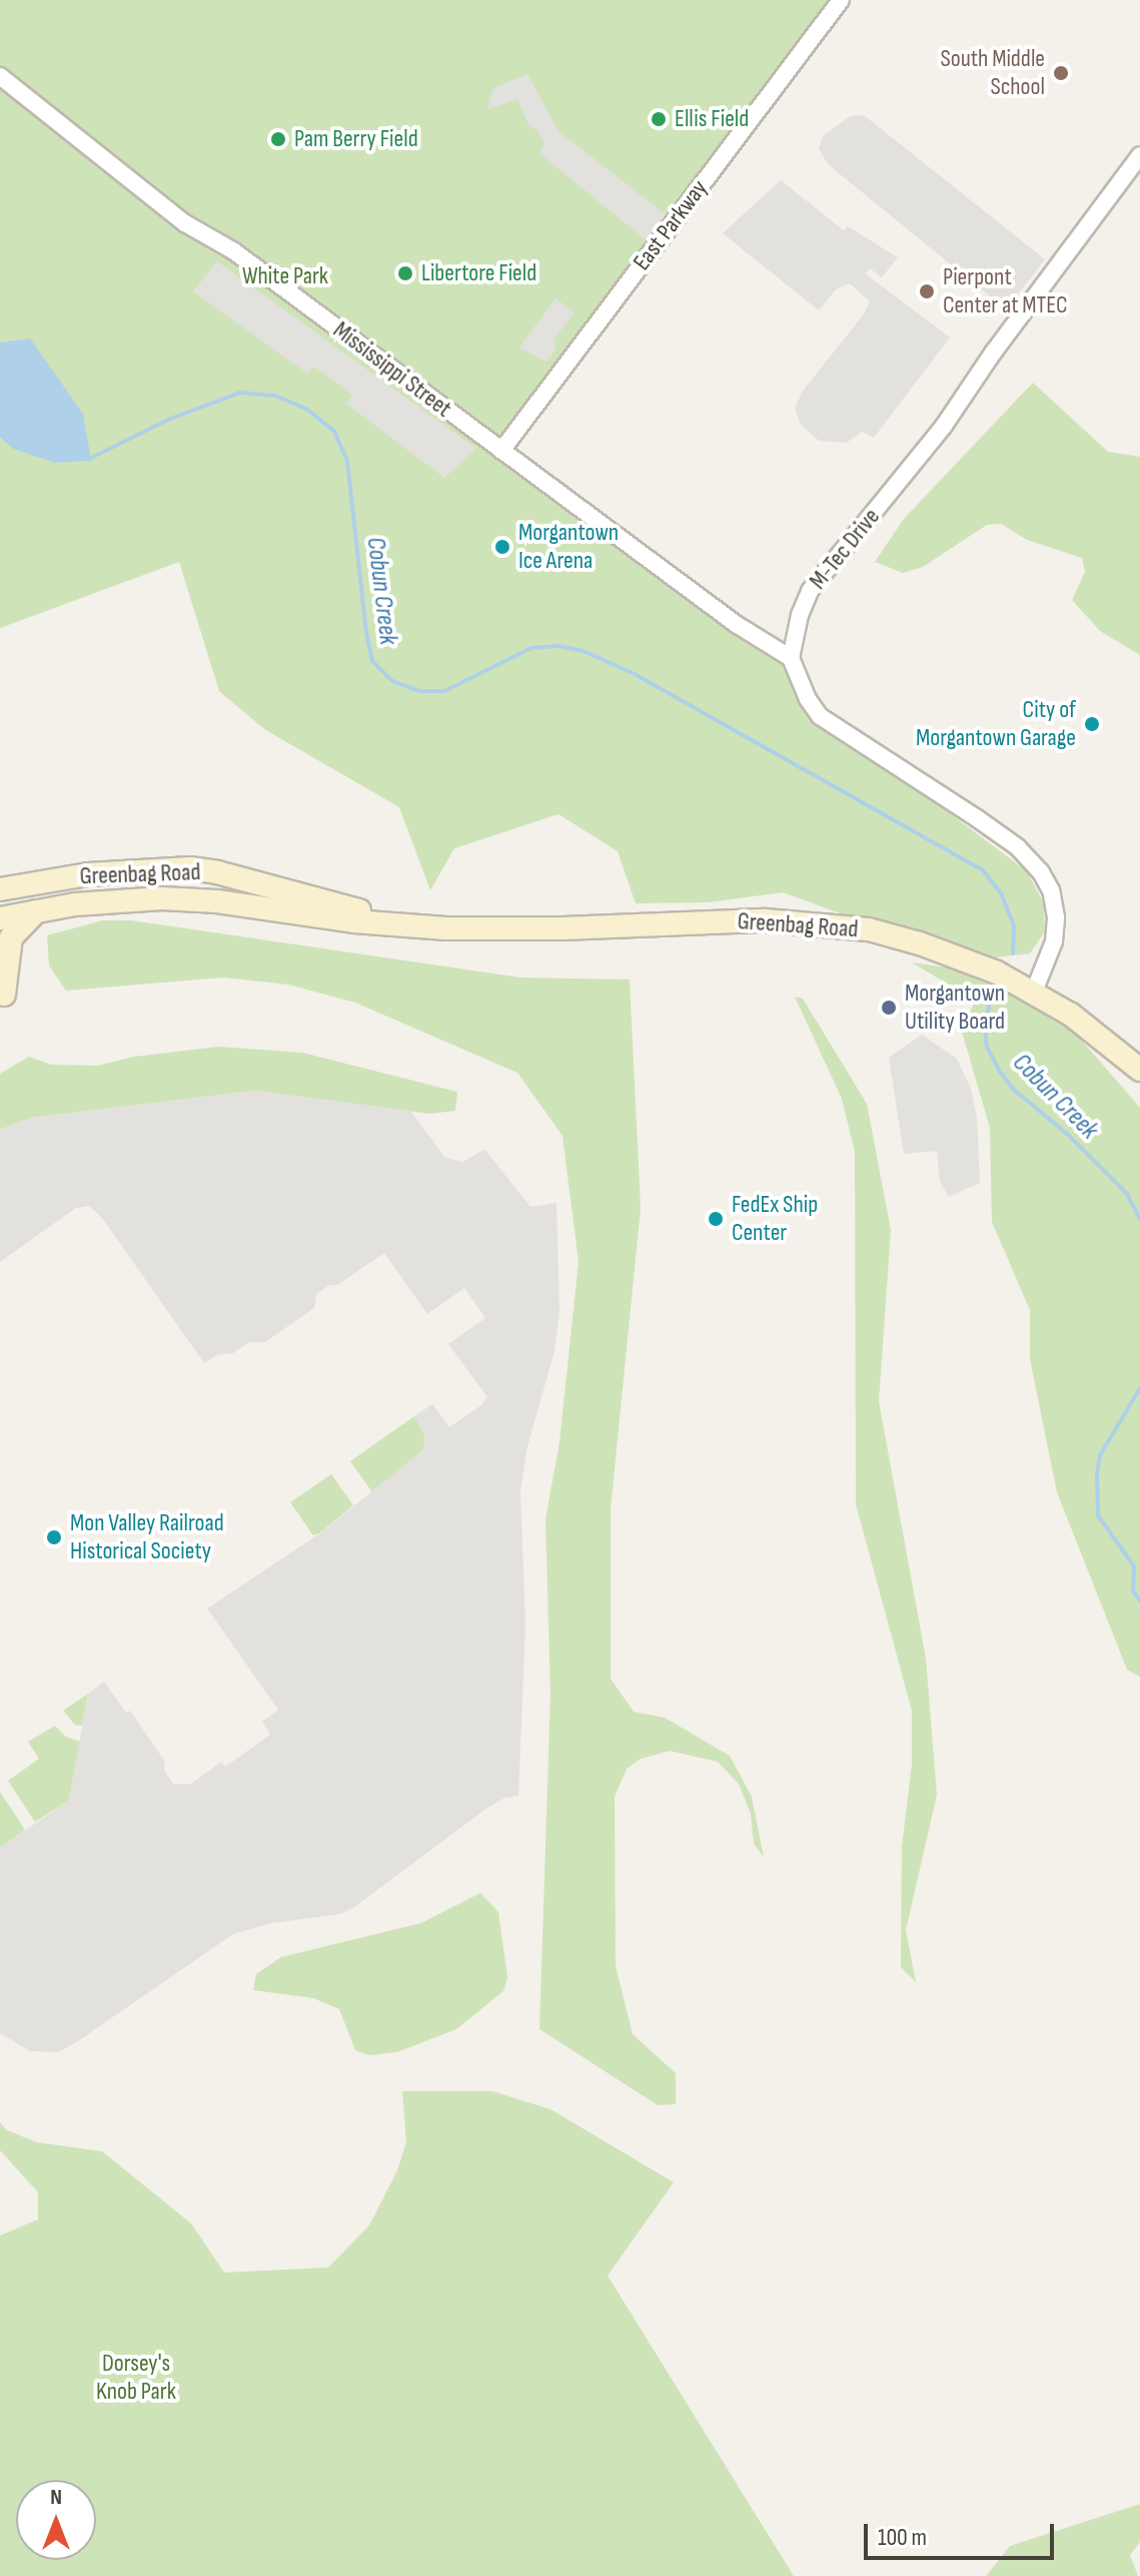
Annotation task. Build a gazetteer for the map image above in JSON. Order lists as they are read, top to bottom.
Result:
{
  "streets": {
    "main road": ["Greenbag Road"],
    "street": ["East Parkway", "Mississippi Street", "M-Tec Drive"]
  },
  "crossings": [
    ["East Parkway", "Mississippi Street"],
    ["Mississippi Street", "M-Tec Drive"]
  ],
  "water": ["Cobun Creek"],
  "parks": ["White Park", "Dorsey's Knob Park"],
  "places": [
    "South Middle School",
    "Ellis Field",
    "Pam Berry Field",
    "Libertore Field",
    "Pierpont Center at MTEC",
    "Morgantown Ice Arena",
    "City of Morgantown Garage",
    "Morgantown Utility Board",
    "FedEx Ship Center",
    "Mon Valley Railroad Historical Society"
  ],
  "scale_bar": "100 m",
  "north": "top"
}
